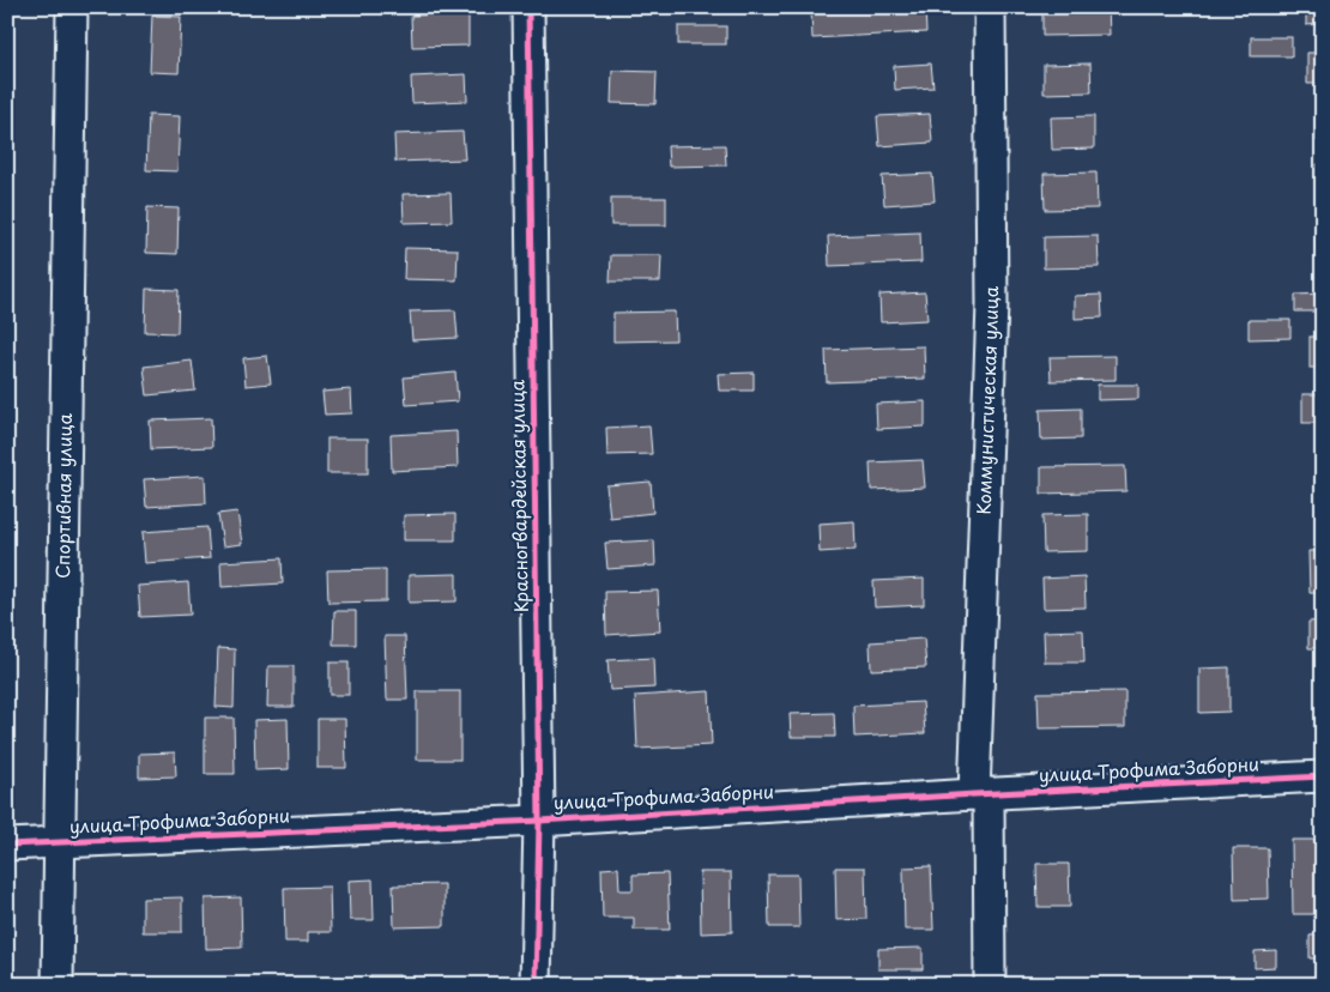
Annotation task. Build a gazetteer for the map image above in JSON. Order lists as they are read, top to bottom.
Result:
{
  "streets": {
    "street": [
      "Коммунистическая улица",
      "Спортивная улица",
      "Красногвардейская улица",
      "улица Трофима Заборни"
    ]
  },
  "crossings": [
    ["Коммунистическая улица", "улица Трофима Заборни"],
    ["Спортивная улица", "улица Трофима Заборни"],
    ["Красногвардейская улица", "улица Трофима Заборни"]
  ]
}
